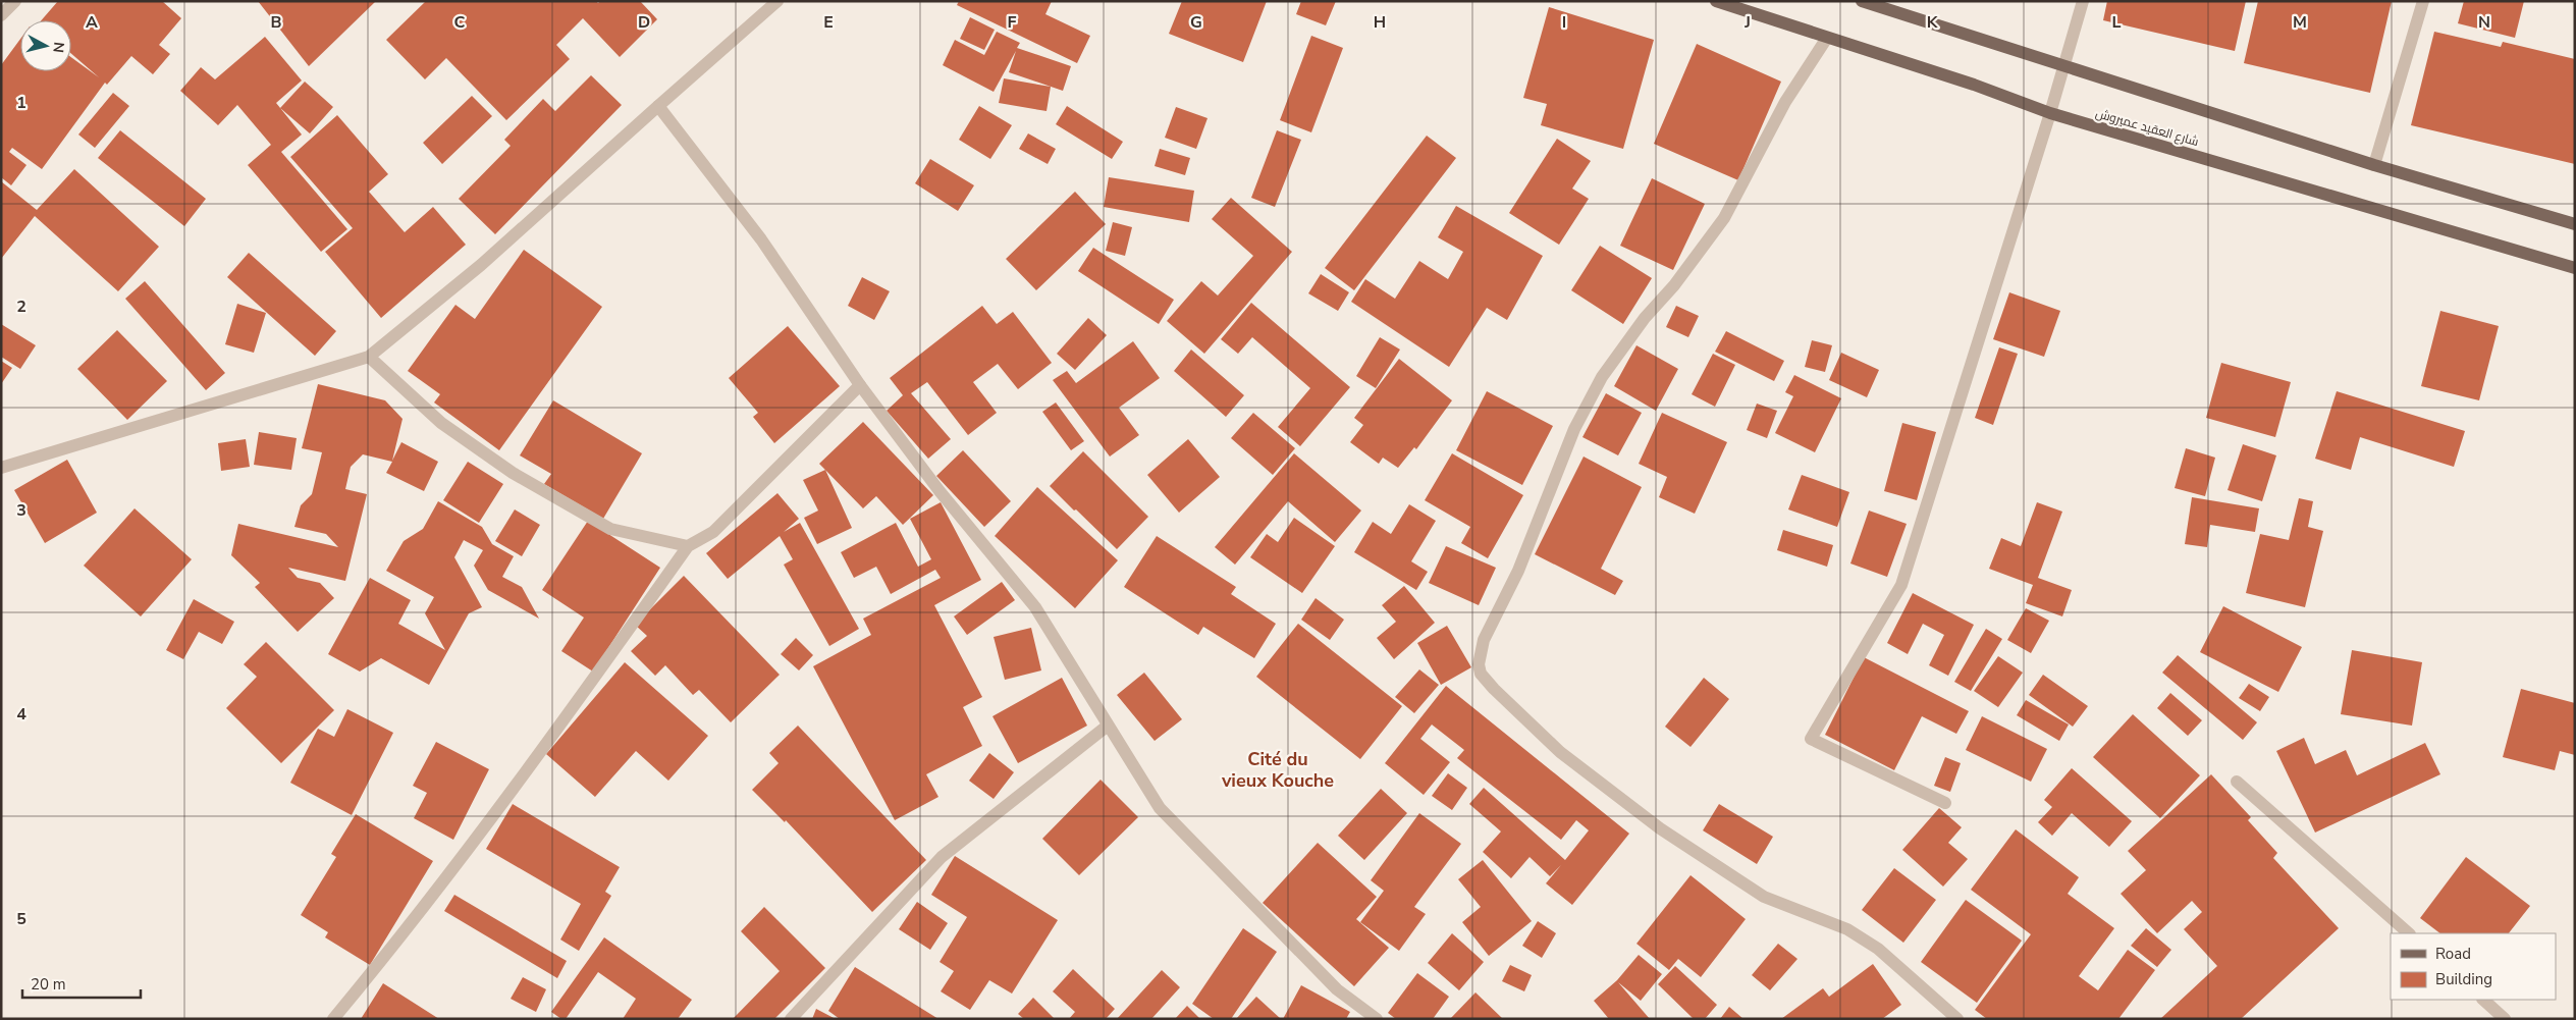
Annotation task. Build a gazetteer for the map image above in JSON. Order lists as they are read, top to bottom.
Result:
{
  "streets": {
    "main road": ["شارع العقيد عميروش"]
  },
  "districts": ["Cité du vieux Kouche"],
  "legend": ["Road", "Building"],
  "scale_bar": "20 m",
  "north": "right",
  "grid": {
    "columns": [
      "A",
      "B",
      "C",
      "D",
      "E",
      "F",
      "G",
      "H",
      "I",
      "J",
      "K",
      "L",
      "M",
      "N"
    ],
    "rows": [
      "1",
      "2",
      "3",
      "4",
      "5"
    ]
  }
}
